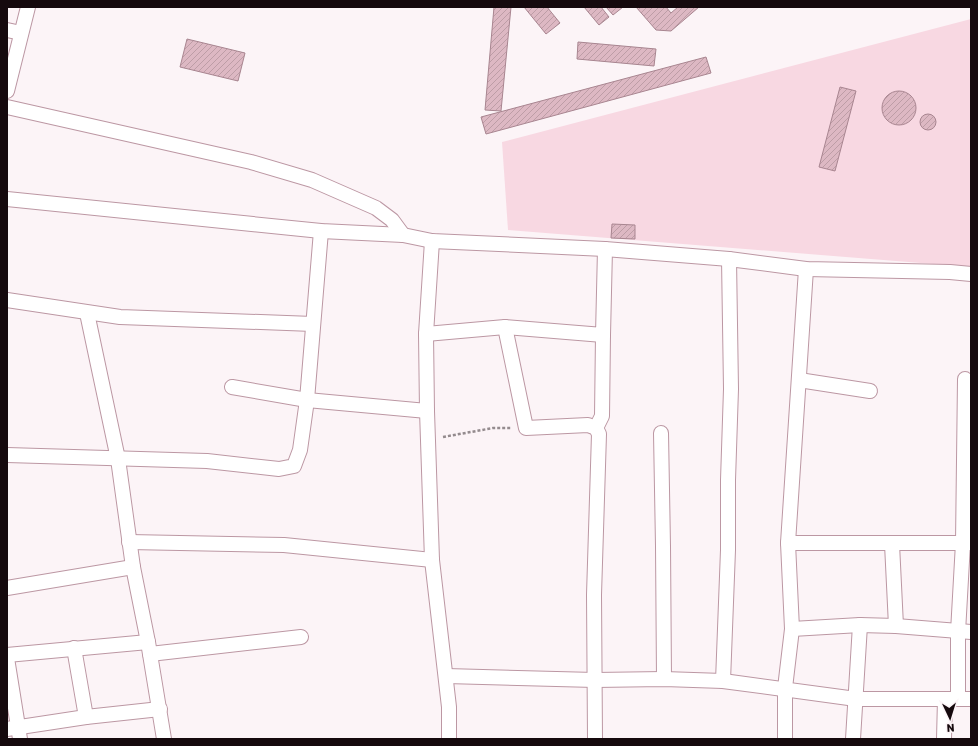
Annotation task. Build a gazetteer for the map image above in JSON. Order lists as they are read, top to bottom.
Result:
{
  "north": "bottom"
}
